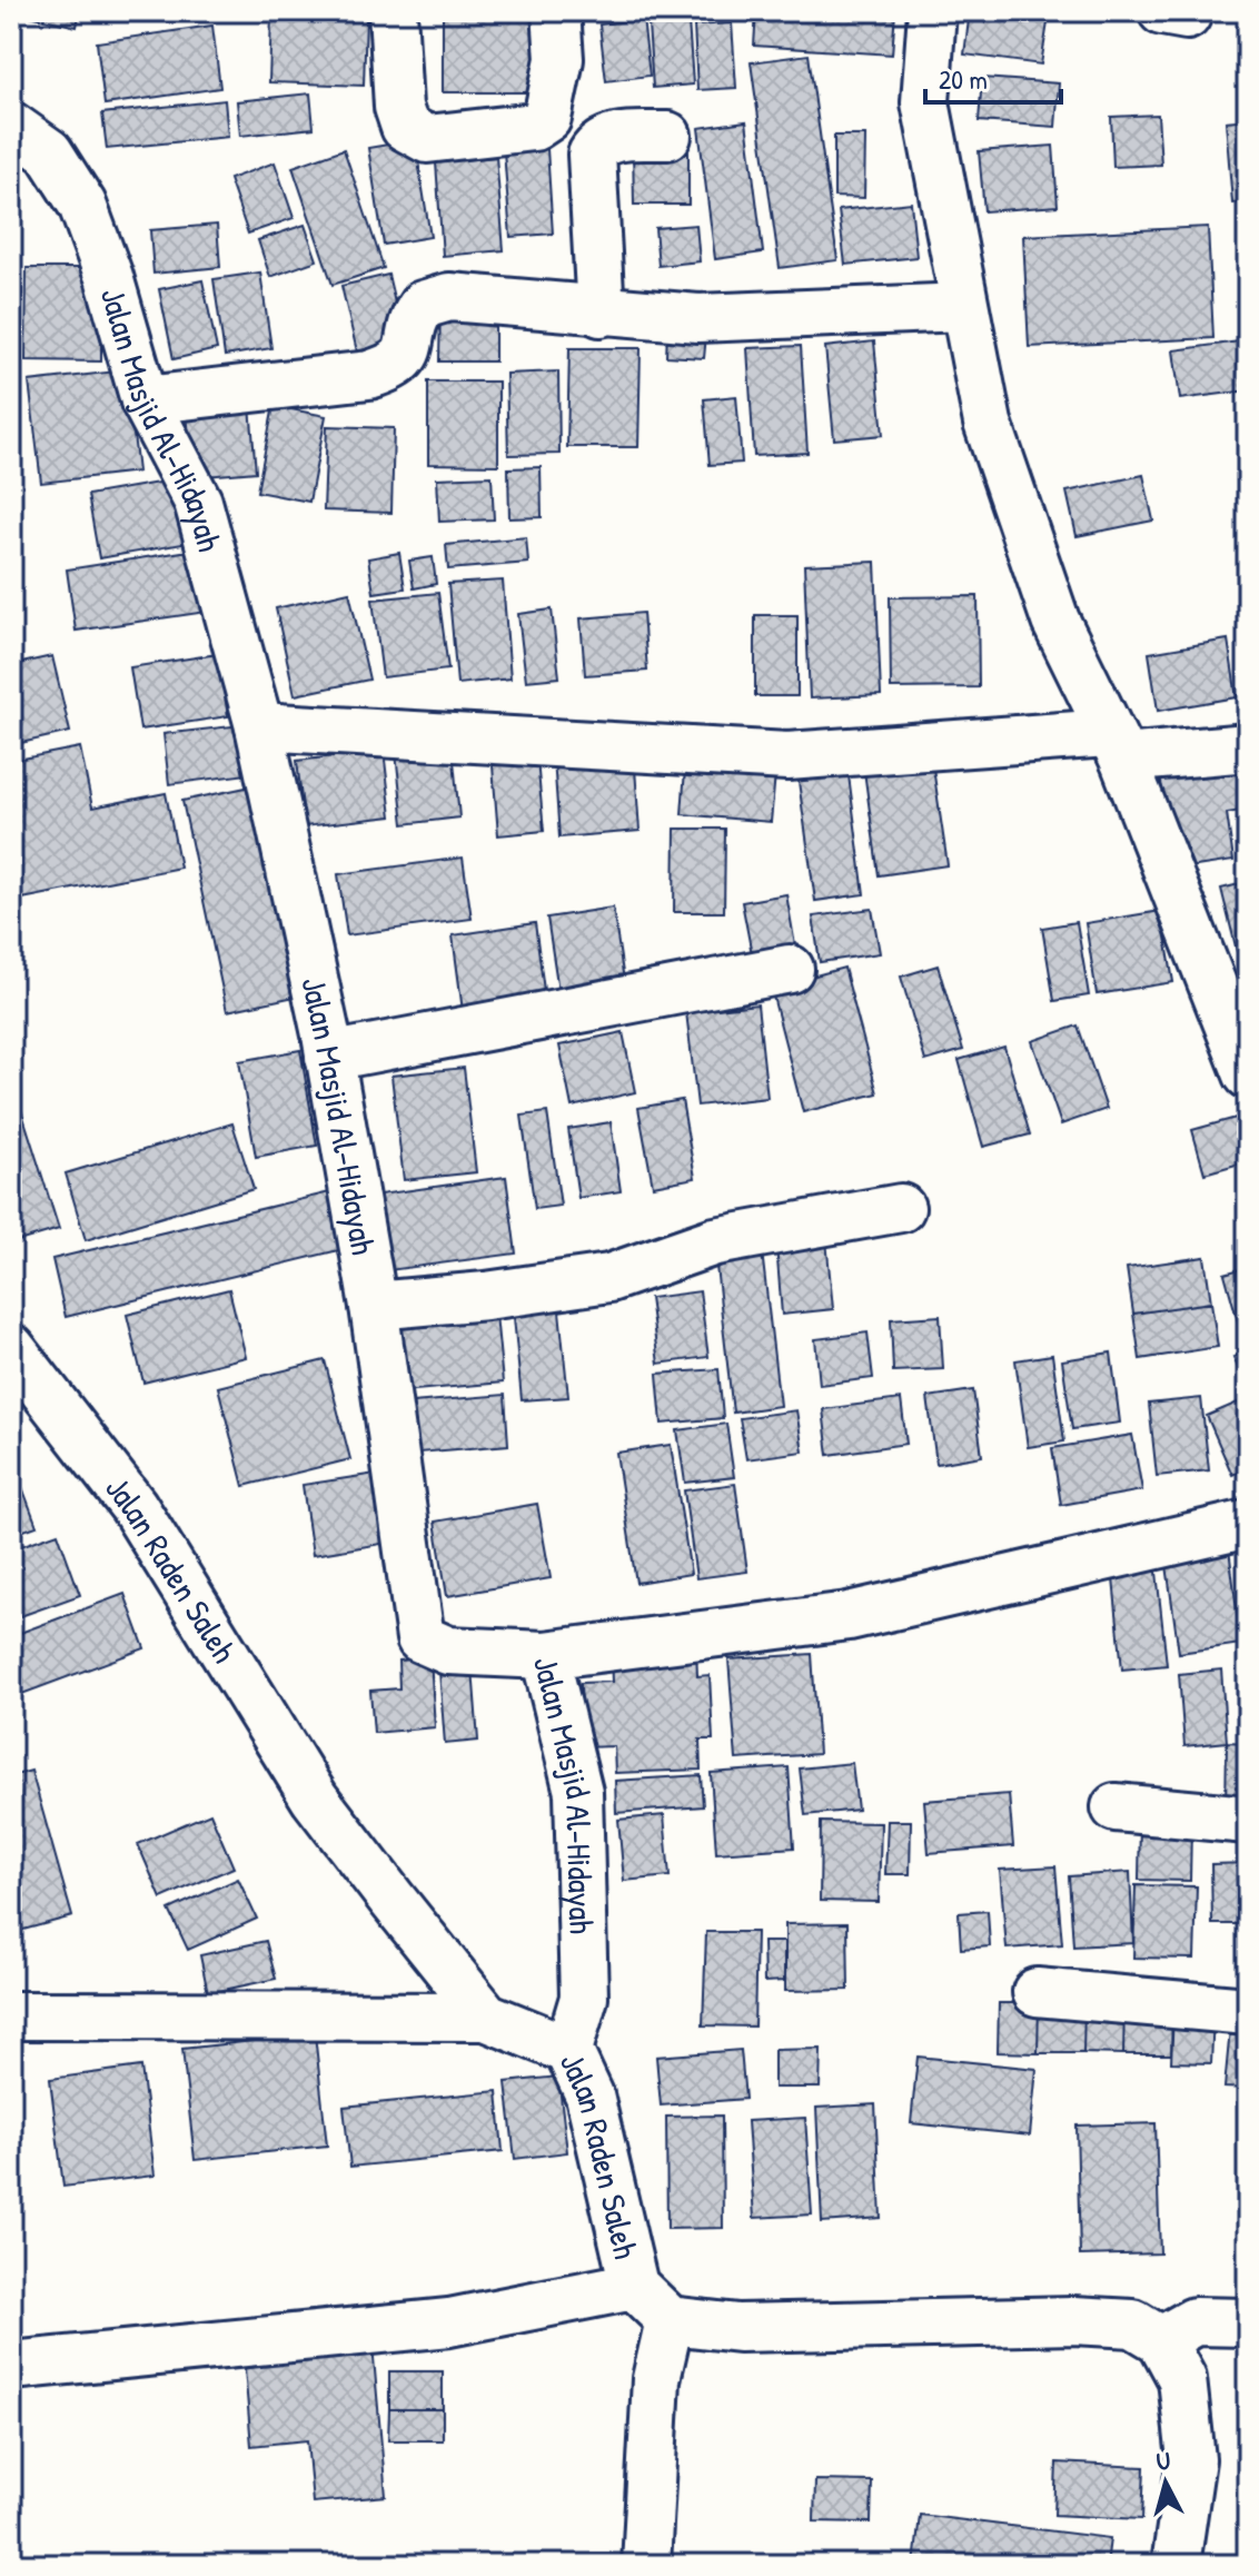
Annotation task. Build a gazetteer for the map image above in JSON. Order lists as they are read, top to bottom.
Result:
{
  "streets": {
    "street": ["Jalan Masjid Al-Hidayah", "Jalan Raden Saleh"]
  },
  "crossings": [
    ["Jalan Masjid Al-Hidayah", "Jalan Raden Saleh"]
  ],
  "scale_bar": "20 m",
  "north": "top"
}
